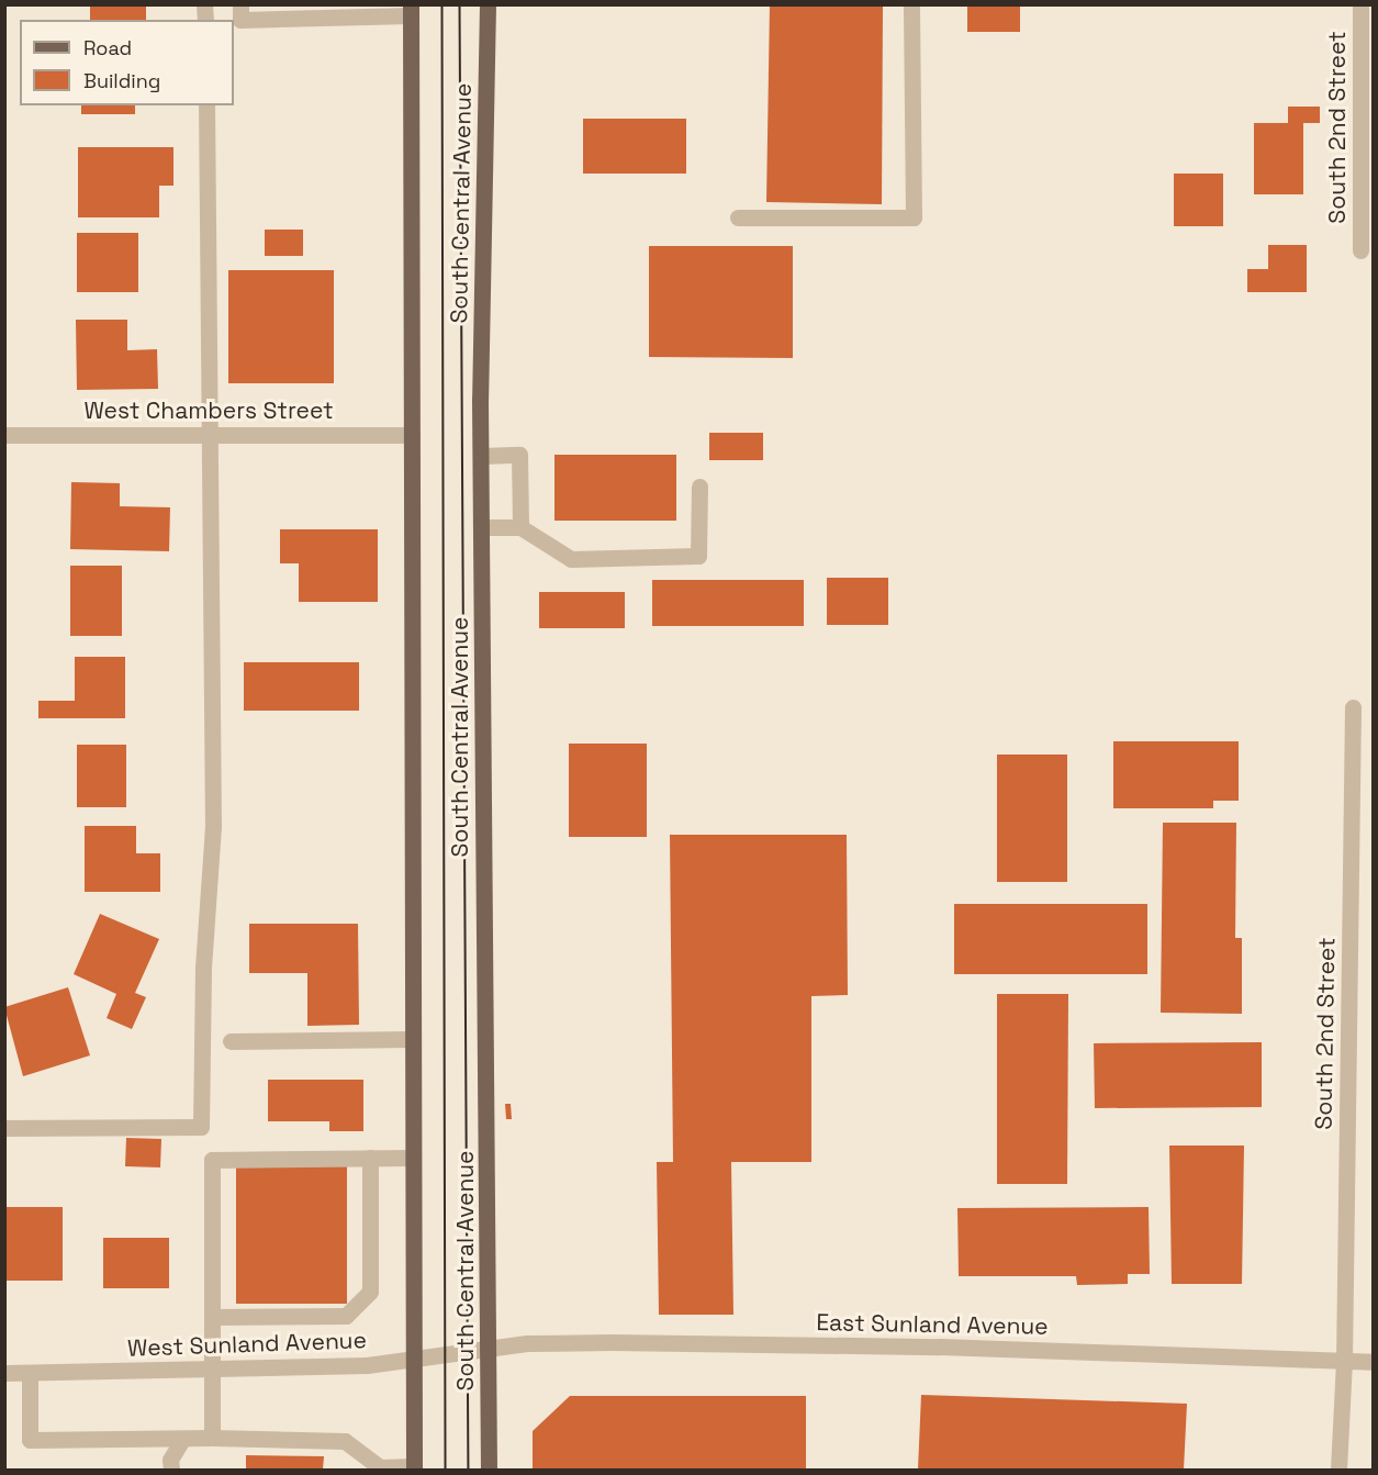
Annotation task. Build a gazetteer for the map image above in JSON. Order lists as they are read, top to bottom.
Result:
{
  "streets": {
    "main road": ["South Central Avenue"],
    "street": [
      "South 2nd Street",
      "West Chambers Street",
      "East Sunland Avenue",
      "West Sunland Avenue"
    ]
  },
  "crossings": [
    ["South 2nd Street", "East Sunland Avenue"],
    ["South Central Avenue", "West Chambers Street"],
    ["South Central Avenue", "East Sunland Avenue"],
    ["South Central Avenue", "West Sunland Avenue"],
    ["East Sunland Avenue", "West Sunland Avenue"]
  ],
  "legend": ["Road", "Building"]
}
